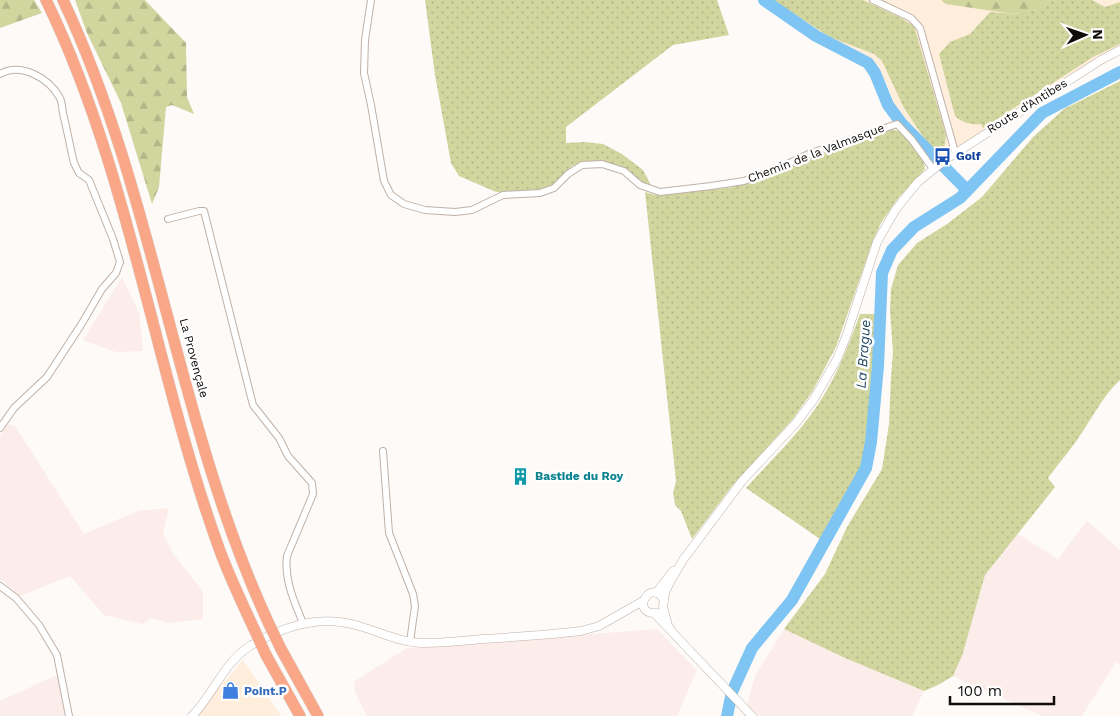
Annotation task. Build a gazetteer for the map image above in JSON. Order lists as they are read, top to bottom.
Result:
{
  "streets": {
    "highway": ["La Provençale"],
    "street": ["Route d'Antibes", "Chemin de la Valmasque"]
  },
  "crossings": [
    ["Route d'Antibes", "Chemin de la Valmasque"]
  ],
  "water": ["La Brague"],
  "places": {
    "bus stop": ["Golf"],
    "building": ["Bastide du Roy"],
    "shop": ["Point.P"]
  },
  "scale_bar": "100 m",
  "north": "right"
}
